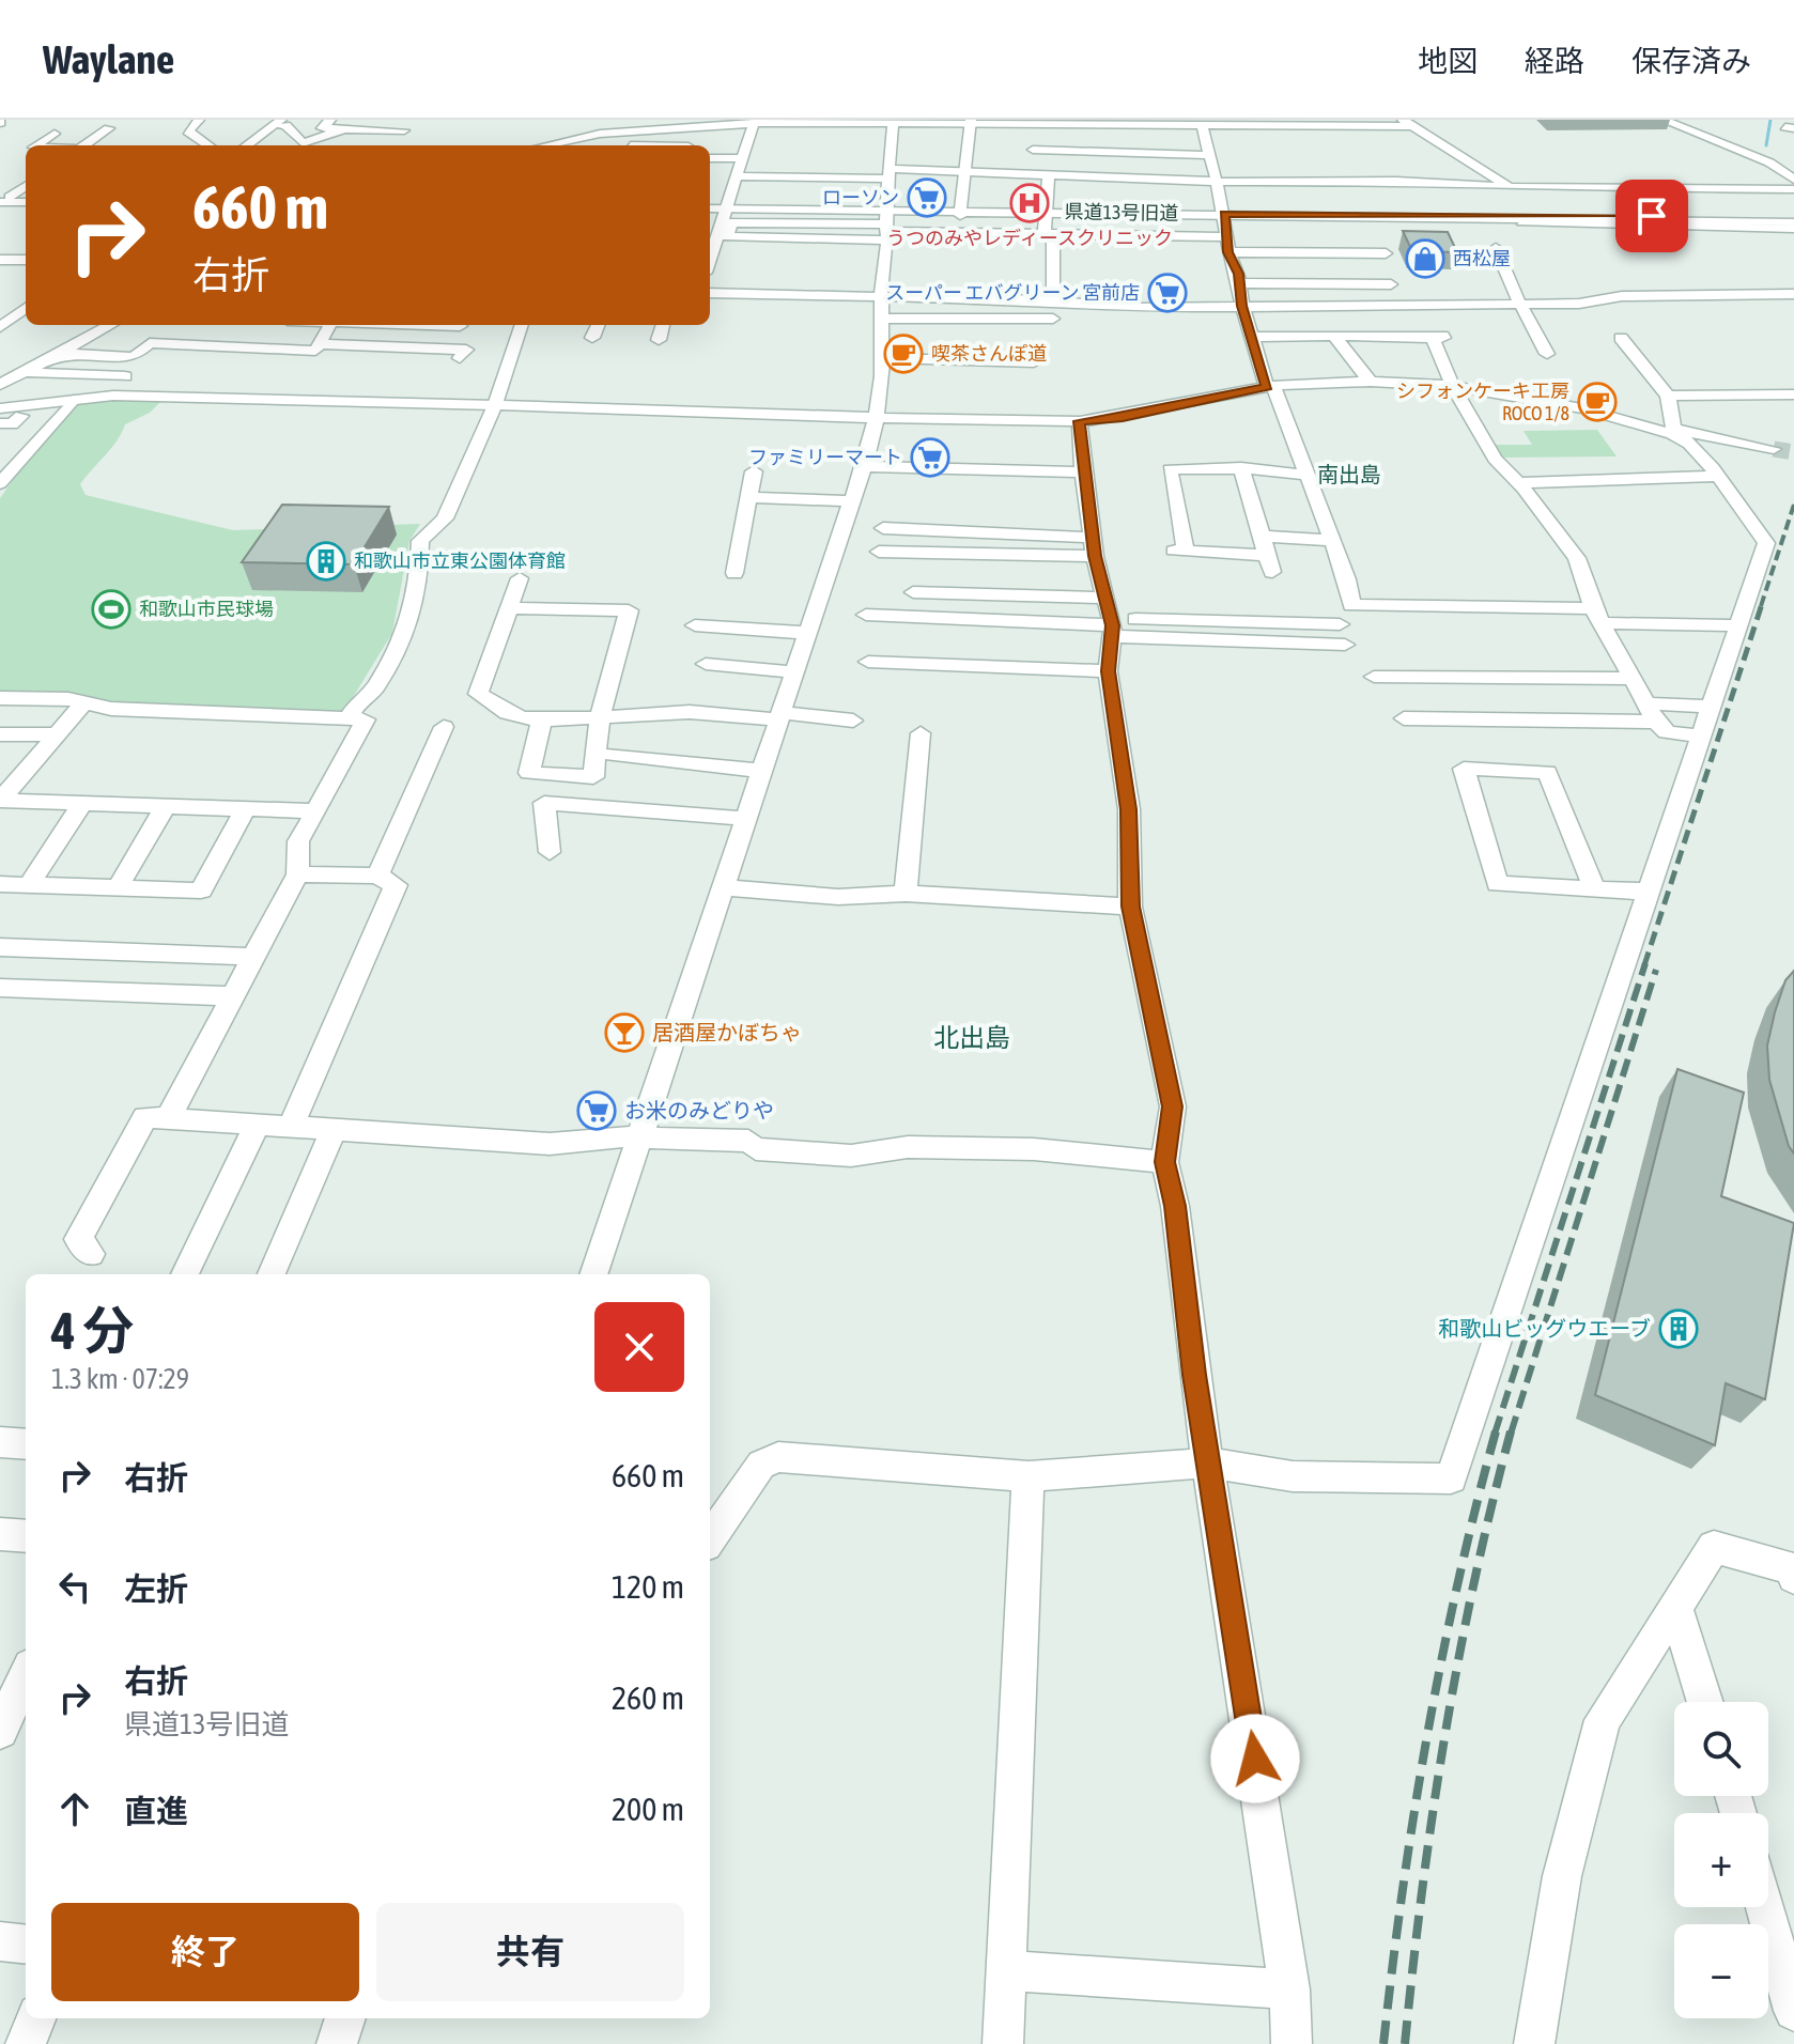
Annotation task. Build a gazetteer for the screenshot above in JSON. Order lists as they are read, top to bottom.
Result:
{
  "streets": {
    "street": ["県道13号旧道"]
  },
  "districts": ["南出島", "北出島"],
  "places": {
    "supermarket": [
      "ローソン",
      "スーパー エバグリーン 宮前店",
      "ファミリーマート",
      "お米のみどりや"
    ],
    "hospital": ["うつのみやレディースクリニック"],
    "shop": ["西松屋"],
    "cafe": ["喫茶さんぽ道", "シフォンケーキ工房 ROCO 1/8"],
    "building": ["和歌山市立東公園体育館", "和歌山ビッグウエーブ"],
    "sports": ["和歌山市民球場"],
    "bar": ["居酒屋かぼちゃ"]
  },
  "page": {
    "header": "Waylane",
    "nav": ["地図", "経路", "保存済み"],
    "turn": ["660 m", "右折"],
    "heading": ["4 分", "1.3 km · 07:29"],
    "list": [
      {
        "name": "右折",
        "value": "660 m"
      },
      {
        "name": "左折",
        "value": "120 m"
      },
      {
        "name": "右折",
        "note": "県道13号旧道",
        "value": "260 m"
      },
      {
        "name": "直進",
        "value": "200 m"
      }
    ],
    "map_buttons": ["+", "−"],
    "buttons": ["終了", "共有"]
  }
}
